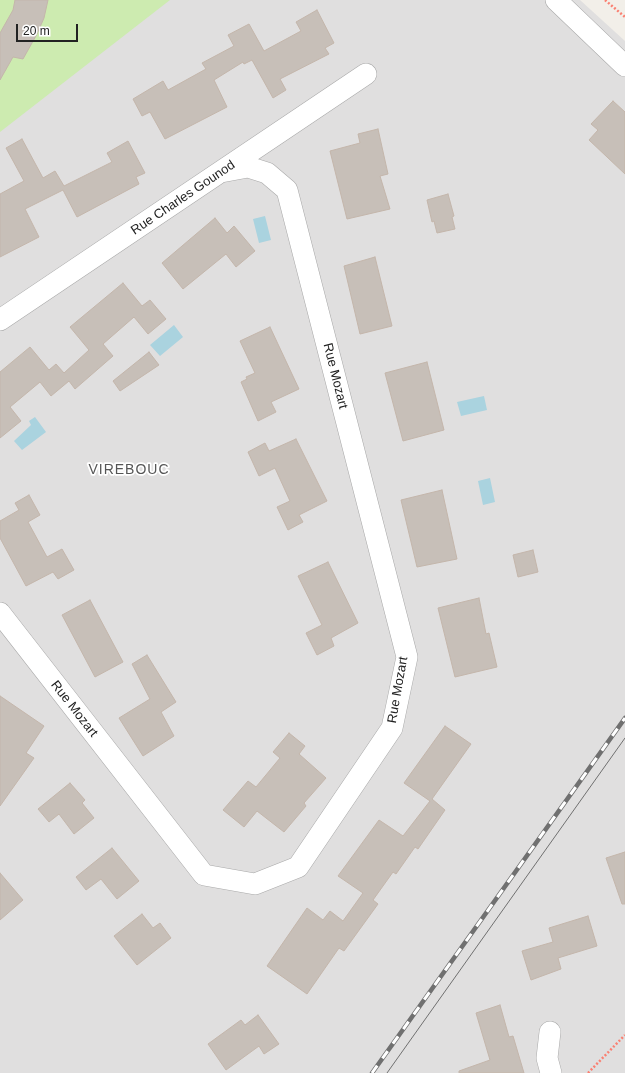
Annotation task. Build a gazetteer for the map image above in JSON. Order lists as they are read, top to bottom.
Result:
{
  "streets": {
    "street": ["Rue Charles Gounod", "Rue Mozart"]
  },
  "crossings": [
    ["Rue Charles Gounod", "Rue Mozart"]
  ],
  "districts": ["VIREBOUC"],
  "scale_bar": "20 m"
}
